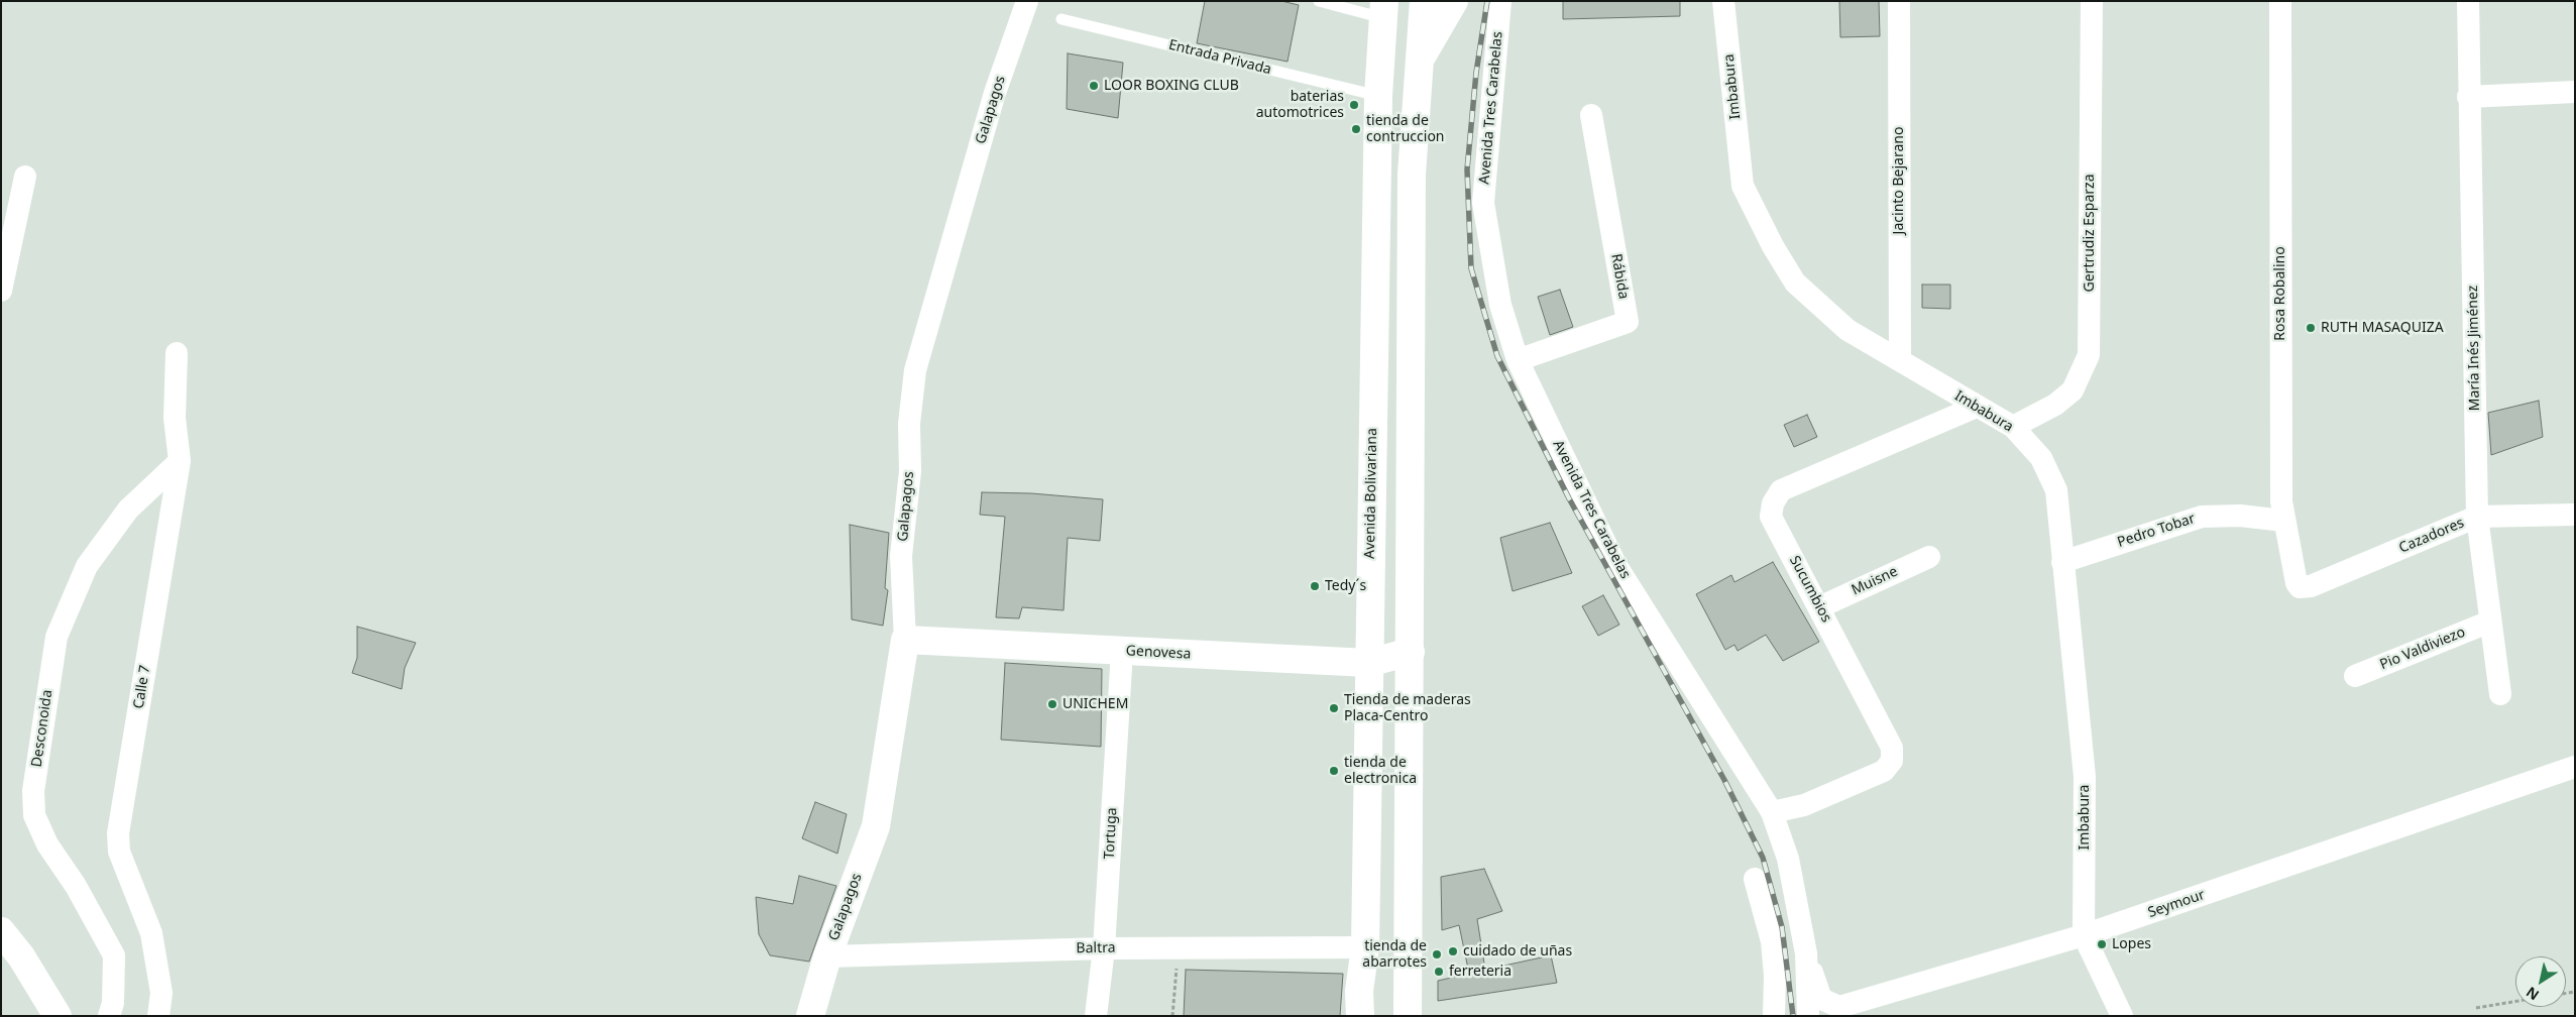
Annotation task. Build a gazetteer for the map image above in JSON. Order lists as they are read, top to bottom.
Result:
{
  "streets": {
    "main road": ["Galapagos", "Avenida Bolivariana", "Genovesa"],
    "street": [
      "Imbabura",
      "Avenida Tres Carabelas",
      "Jacinto Bejarano",
      "Gertrudiz Esparza",
      "Rábida",
      "Rosa Robalino",
      "María Inés Jiménez",
      "Pedro Tobar",
      "Cazadores",
      "Muisne",
      "Sucumbios",
      "Pio Valdiviezo",
      "Calle 7",
      "Desconoida",
      "Tortuga",
      "Seymour",
      "Baltra"
    ],
    "lane": ["Entrada Privada"]
  },
  "crossings": [
    ["Entrada Privada", "Avenida Bolivariana"],
    ["Imbabura", "Jacinto Bejarano"],
    ["Imbabura", "Gertrudiz Esparza"],
    ["Imbabura", "Pedro Tobar"],
    ["Imbabura", "Sucumbios"],
    ["Imbabura", "Seymour"],
    ["Avenida Tres Carabelas", "Rábida"],
    ["Avenida Tres Carabelas", "Sucumbios"],
    ["Avenida Tres Carabelas", "Seymour"],
    ["Galapagos", "Genovesa"],
    ["Galapagos", "Baltra"],
    ["Rosa Robalino", "Pedro Tobar"],
    ["Rosa Robalino", "Cazadores"],
    ["María Inés Jiménez", "Cazadores"],
    ["María Inés Jiménez", "Pio Valdiviezo"],
    ["Avenida Bolivariana", "Genovesa"],
    ["Avenida Bolivariana", "Baltra"],
    ["Muisne", "Sucumbios"],
    ["Genovesa", "Tortuga"],
    ["Calle 7", "Desconoida"],
    ["Tortuga", "Baltra"]
  ],
  "places": [
    "LOOR BOXING CLUB",
    "baterias automotrices",
    "tienda de contruccion",
    "RUTH MASAQUIZA",
    "Tedy´s",
    "UNICHEM",
    "Tienda de maderas Placa-Centro",
    "tienda de electronica",
    "Lopes",
    "cuidado de uñas",
    "tienda de abarrotes",
    "ferreteria"
  ],
  "north": "bottom left"
}
